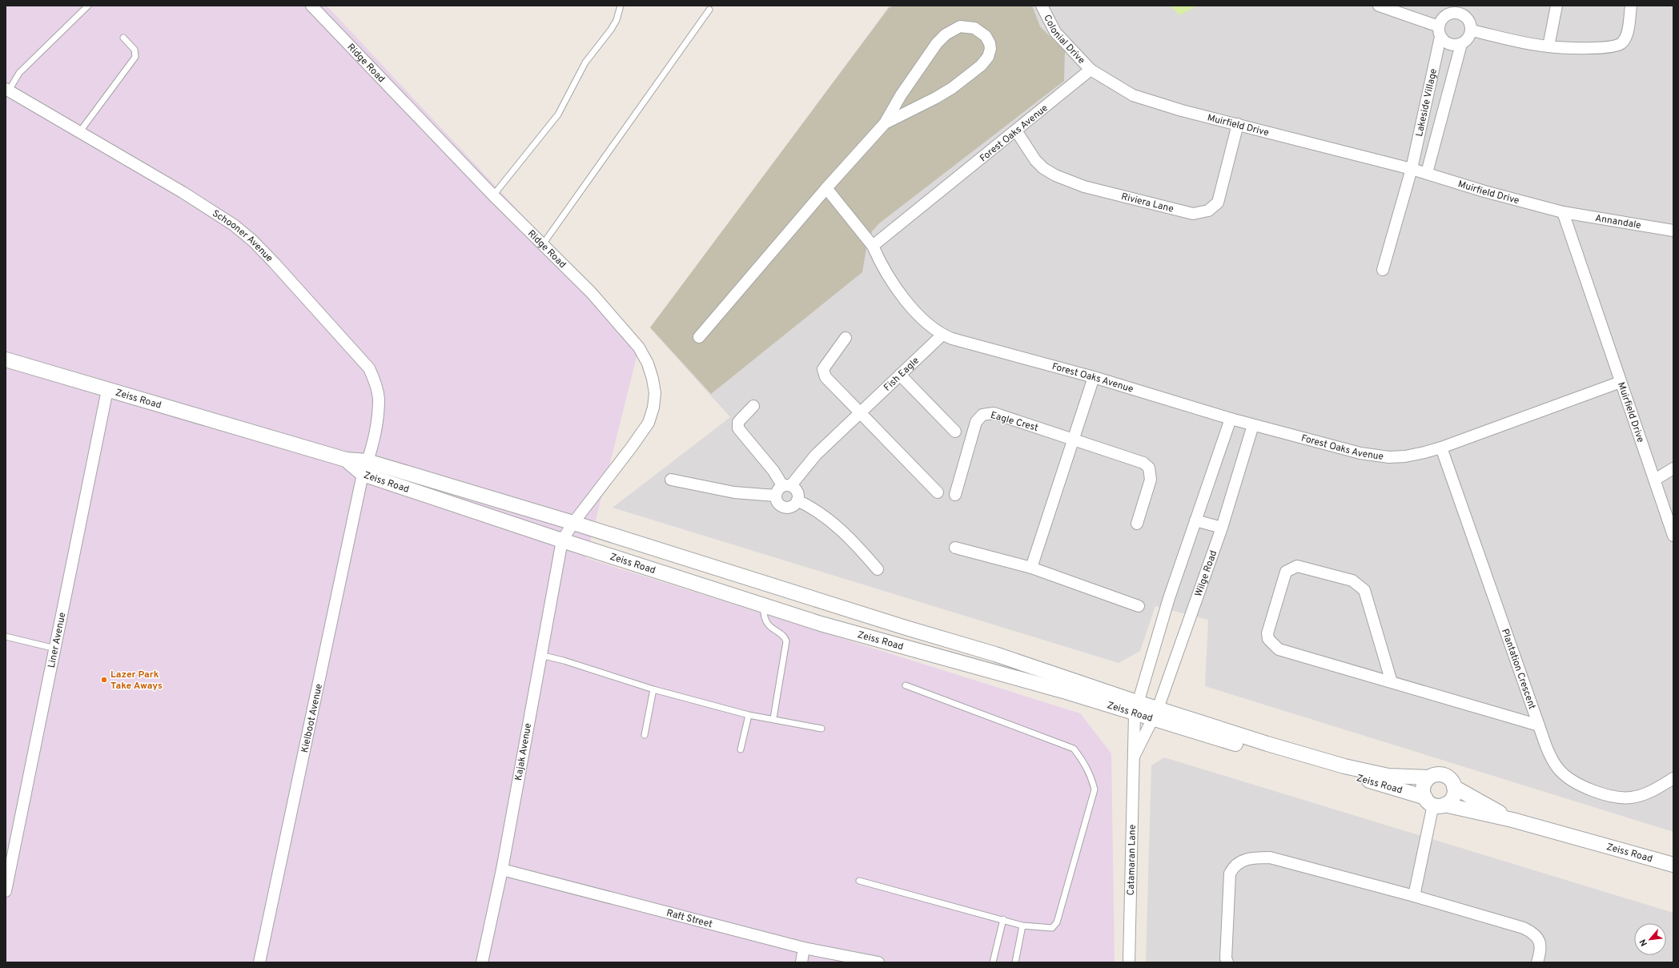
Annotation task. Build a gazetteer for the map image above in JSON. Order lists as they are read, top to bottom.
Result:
{
  "streets": {
    "street": [
      "Colonial Drive",
      "Ridge Road",
      "Lakeside Village",
      "Muirfield Drive",
      "Forest Oaks Avenue",
      "Riviera Lane",
      "Annandale",
      "Schooner Avenue",
      "Fish Eagle",
      "Zeiss Road",
      "Eagle Crest",
      "Wilge Road",
      "Liner Avenue",
      "Plantation Crescent",
      "Kielboot Avenue",
      "Kajak Avenue",
      "Catamaran Lane",
      "Raft Street"
    ]
  },
  "crossings": [
    ["Colonial Drive", "Muirfield Drive"],
    ["Colonial Drive", "Forest Oaks Avenue"],
    ["Ridge Road", "Zeiss Road"],
    ["Ridge Road", "Kajak Avenue"],
    ["Lakeside Village", "Muirfield Drive"],
    ["Muirfield Drive", "Forest Oaks Avenue"],
    ["Muirfield Drive", "Riviera Lane"],
    ["Muirfield Drive", "Annandale"],
    ["Forest Oaks Avenue", "Riviera Lane"],
    ["Forest Oaks Avenue", "Fish Eagle"],
    ["Forest Oaks Avenue", "Wilge Road"],
    ["Forest Oaks Avenue", "Plantation Crescent"],
    ["Schooner Avenue", "Zeiss Road"],
    ["Schooner Avenue", "Kielboot Avenue"],
    ["Zeiss Road", "Wilge Road"],
    ["Zeiss Road", "Liner Avenue"],
    ["Zeiss Road", "Kielboot Avenue"],
    ["Zeiss Road", "Kajak Avenue"],
    ["Zeiss Road", "Catamaran Lane"],
    ["Wilge Road", "Catamaran Lane"],
    ["Kajak Avenue", "Raft Street"]
  ],
  "places": ["Lazer Park Take Aways"],
  "north": "bottom left"
}
